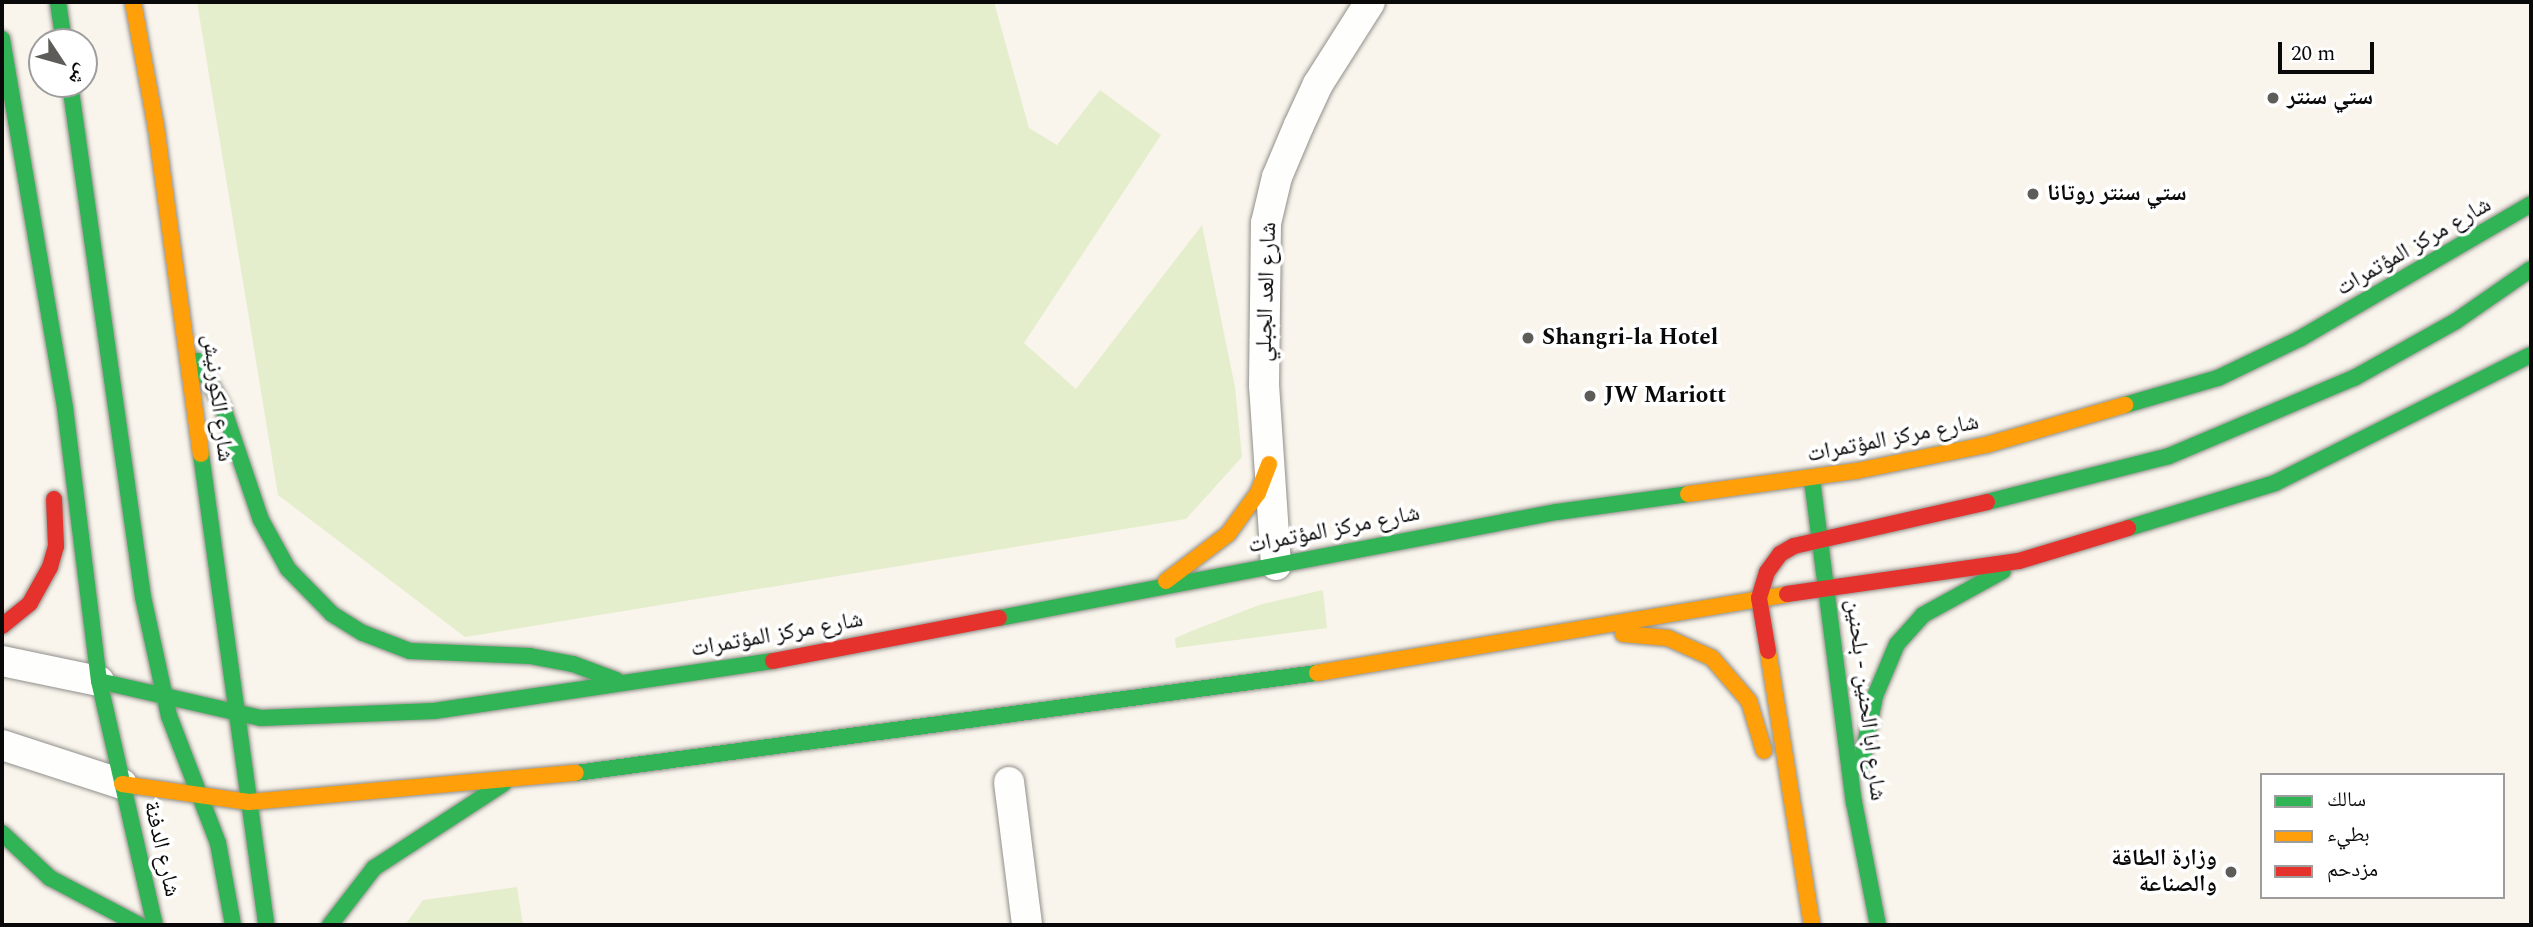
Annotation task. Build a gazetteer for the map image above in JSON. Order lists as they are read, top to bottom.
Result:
{
  "streets": {
    "street": [
      "شارع مركز المؤتمرات",
      "شارع العد الجبلي",
      "شارع الكورنيش",
      "شارع ابا الحنين - بلحنين",
      "شارع الدفنة"
    ]
  },
  "crossings": [
    ["شارع مركز المؤتمرات", "شارع العد الجبلي"],
    ["شارع مركز المؤتمرات", "شارع الكورنيش"],
    ["شارع مركز المؤتمرات", "شارع ابا الحنين - بلحنين"]
  ],
  "places": [
    "ستي سنتر",
    "ستي سنتر روتانا",
    "Shangri-la Hotel",
    "JW Mariott",
    "وزارة الطاقة والصناعة"
  ],
  "legend": ["سالك", "بطيء", "مزدحم"],
  "scale_bar": "20 m",
  "north": "bottom right"
}
